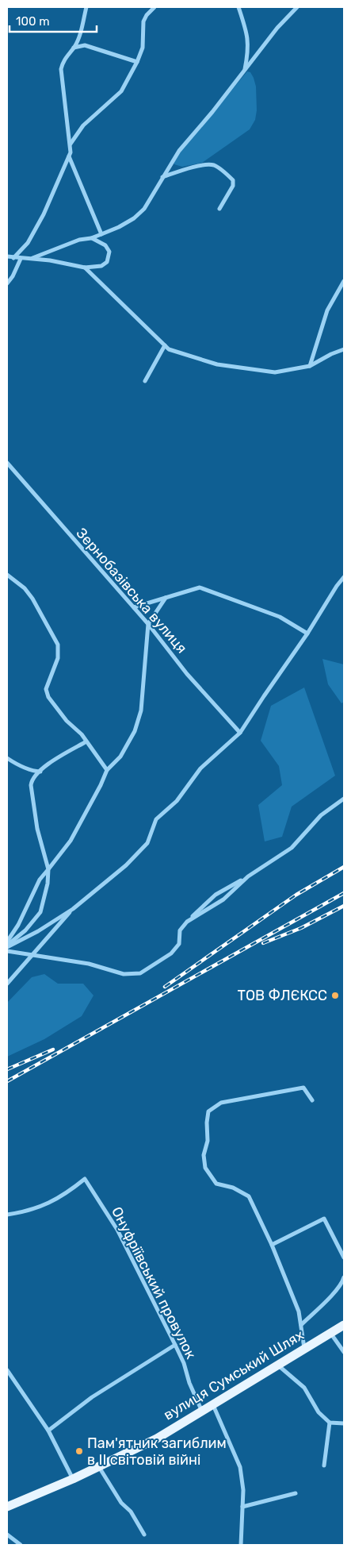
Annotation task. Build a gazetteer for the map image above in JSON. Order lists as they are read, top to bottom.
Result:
{
  "streets": {
    "main road": ["вулиця Сумський Шлях"],
    "street": ["Зернобазівська вулиця", "Онуфріївський провулок"]
  },
  "crossings": [
    ["Онуфріївський провулок", "вулиця Сумський Шлях"]
  ],
  "places": ["ТОВ ФЛЄКСС", "Пам'ятник загиблим в II світовій війні"],
  "scale_bar": "100 m"
}
